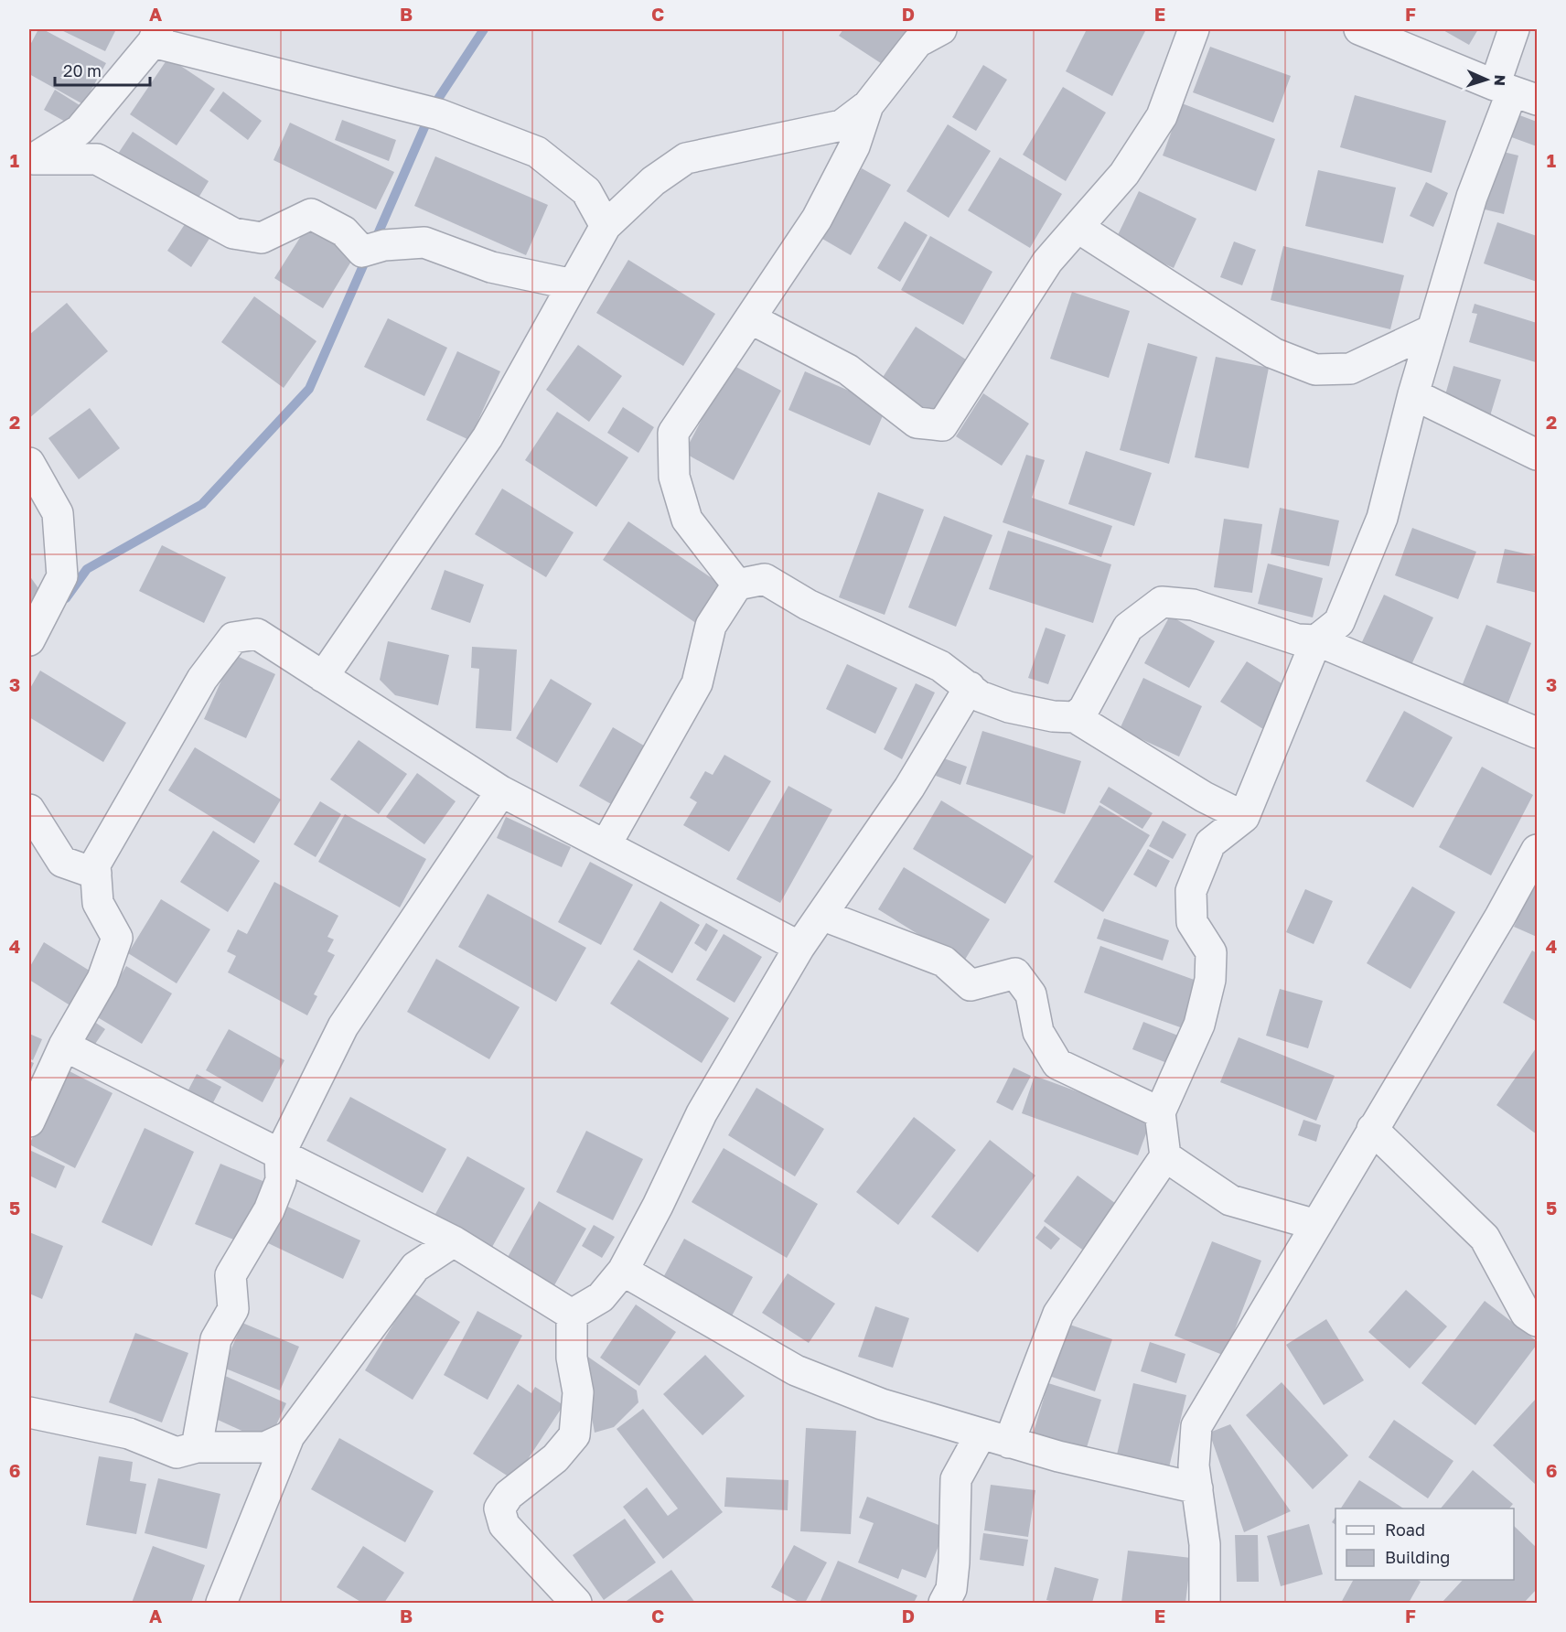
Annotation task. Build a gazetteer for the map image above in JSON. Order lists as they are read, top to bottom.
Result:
{
  "legend": ["Road", "Building"],
  "scale_bar": "20 m",
  "north": "right",
  "grid": {
    "columns": [
      "A",
      "B",
      "C",
      "D",
      "E",
      "F"
    ],
    "rows": [
      "1",
      "2",
      "3",
      "4",
      "5",
      "6"
    ]
  }
}
